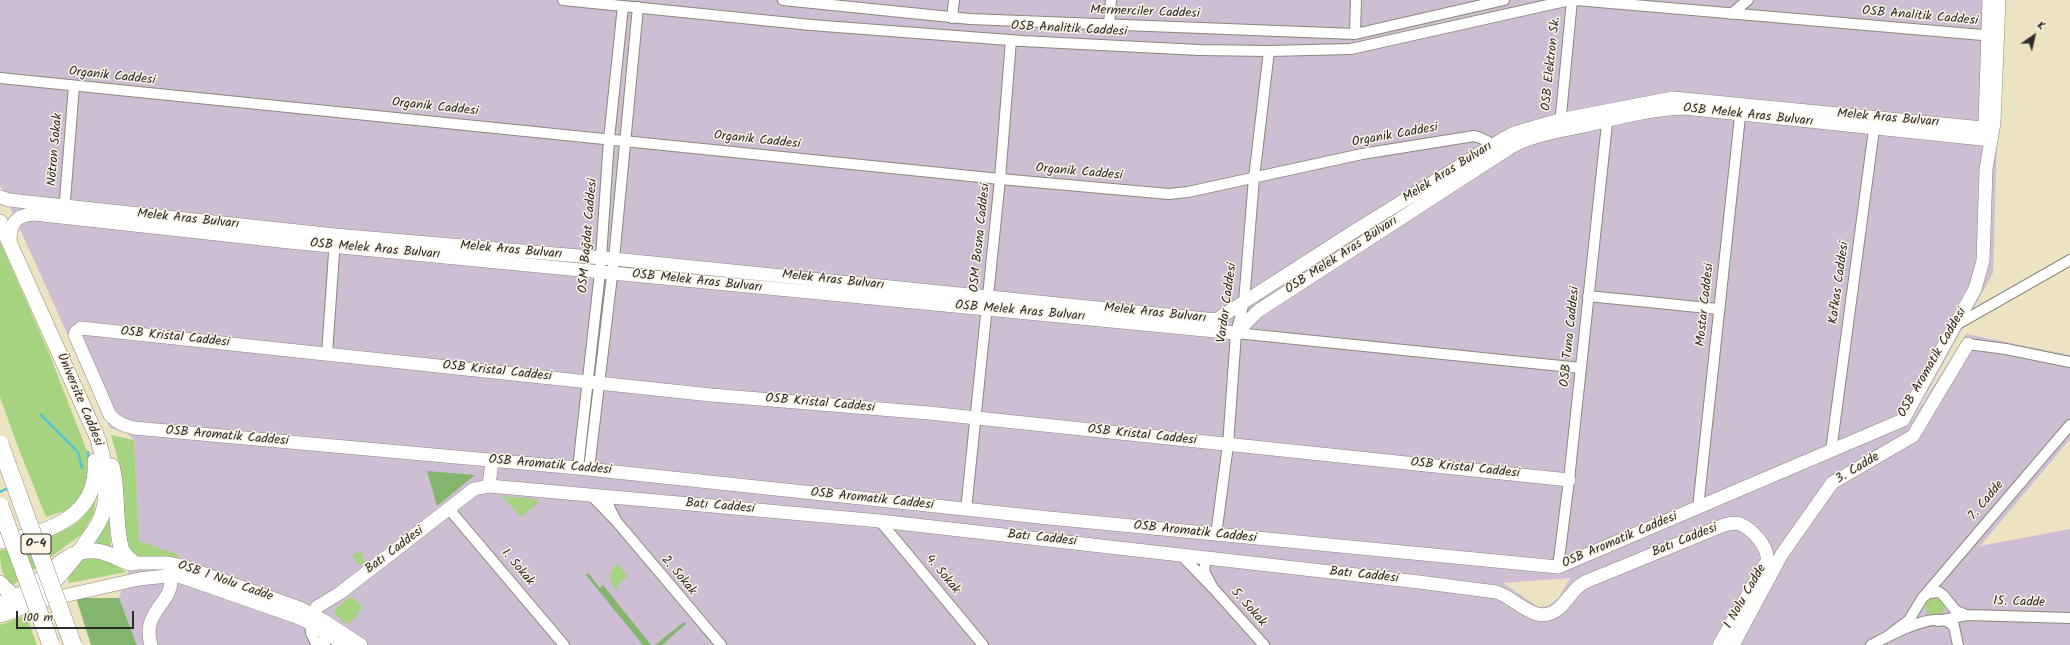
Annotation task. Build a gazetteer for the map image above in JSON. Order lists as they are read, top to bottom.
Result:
{
  "streets": {
    "highway": ["O-4"],
    "main road": ["Üniversite Caddesi", "OSB 1 Nolu Cadde"],
    "street": [
      "Mermerciler Caddesi",
      "OSB Analitik Caddesi",
      "OSB Elektron Sk.",
      "Organik Caddesi",
      "OSB Melek Aras Bulvarı",
      "Melek Aras Bulvarı",
      "Nötron Sokak",
      "OSM Bağdat Caddesi",
      "OSM Bosna Caddesi",
      "Kafkas Caddesi",
      "Vardar Caddesi",
      "Mostar Caddesi",
      "OSB Tuna Caddesi",
      "OSB Kristal Caddesi",
      "OSB Aromatik Caddesi",
      "3. Cadde",
      "7. Cadde",
      "Batı Caddesi",
      "1. Sokak",
      "4. Sokak",
      "2. Sokak",
      "1 Nolu Cadde",
      "15. Cadde",
      "5. Sokak"
    ]
  },
  "crossings": [
    ["OSB Analitik Caddesi", "OSB Elektron Sk."],
    ["OSB Analitik Caddesi", "OSM Bağdat Caddesi"],
    ["OSB Analitik Caddesi", "OSM Bosna Caddesi"],
    ["OSB Analitik Caddesi", "Vardar Caddesi"],
    ["OSB Elektron Sk.", "OSB Melek Aras Bulvarı"],
    ["Organik Caddesi", "OSB Melek Aras Bulvarı"],
    ["Organik Caddesi", "Nötron Sokak"],
    ["Organik Caddesi", "OSM Bağdat Caddesi"],
    ["Organik Caddesi", "OSM Bosna Caddesi"],
    ["Organik Caddesi", "Vardar Caddesi"],
    ["OSB Melek Aras Bulvarı", "Melek Aras Bulvarı"],
    ["OSB Melek Aras Bulvarı", "Nötron Sokak"],
    ["OSB Melek Aras Bulvarı", "OSM Bağdat Caddesi"],
    ["OSB Melek Aras Bulvarı", "OSM Bosna Caddesi"],
    ["OSB Melek Aras Bulvarı", "Kafkas Caddesi"],
    ["OSB Melek Aras Bulvarı", "Vardar Caddesi"],
    ["OSB Melek Aras Bulvarı", "Mostar Caddesi"],
    ["OSB Melek Aras Bulvarı", "OSB Tuna Caddesi"],
    ["OSB Melek Aras Bulvarı", "OSB Aromatik Caddesi"],
    ["OSB Melek Aras Bulvarı", "Üniversite Caddesi"],
    ["Melek Aras Bulvarı", "OSM Bosna Caddesi"],
    ["Melek Aras Bulvarı", "Vardar Caddesi"],
    ["OSM Bağdat Caddesi", "OSB Kristal Caddesi"],
    ["OSM Bağdat Caddesi", "OSB Aromatik Caddesi"],
    ["OSM Bosna Caddesi", "OSB Kristal Caddesi"],
    ["OSM Bosna Caddesi", "OSB Aromatik Caddesi"],
    ["Kafkas Caddesi", "OSB Aromatik Caddesi"],
    ["Vardar Caddesi", "OSB Kristal Caddesi"],
    ["Vardar Caddesi", "OSB Aromatik Caddesi"],
    ["Mostar Caddesi", "OSB Aromatik Caddesi"],
    ["OSB Tuna Caddesi", "OSB Kristal Caddesi"],
    ["OSB Tuna Caddesi", "OSB Aromatik Caddesi"],
    ["OSB Kristal Caddesi", "OSB Aromatik Caddesi"],
    ["Üniversite Caddesi", "OSB 1 Nolu Cadde"],
    ["7. Cadde", "15. Cadde"],
    ["Batı Caddesi", "1. Sokak"],
    ["Batı Caddesi", "4. Sokak"],
    ["Batı Caddesi", "2. Sokak"],
    ["Batı Caddesi", "OSB 1 Nolu Cadde"],
    ["Batı Caddesi", "1 Nolu Cadde"],
    ["Batı Caddesi", "5. Sokak"]
  ],
  "scale_bar": "100 m",
  "north": "top right"
}
